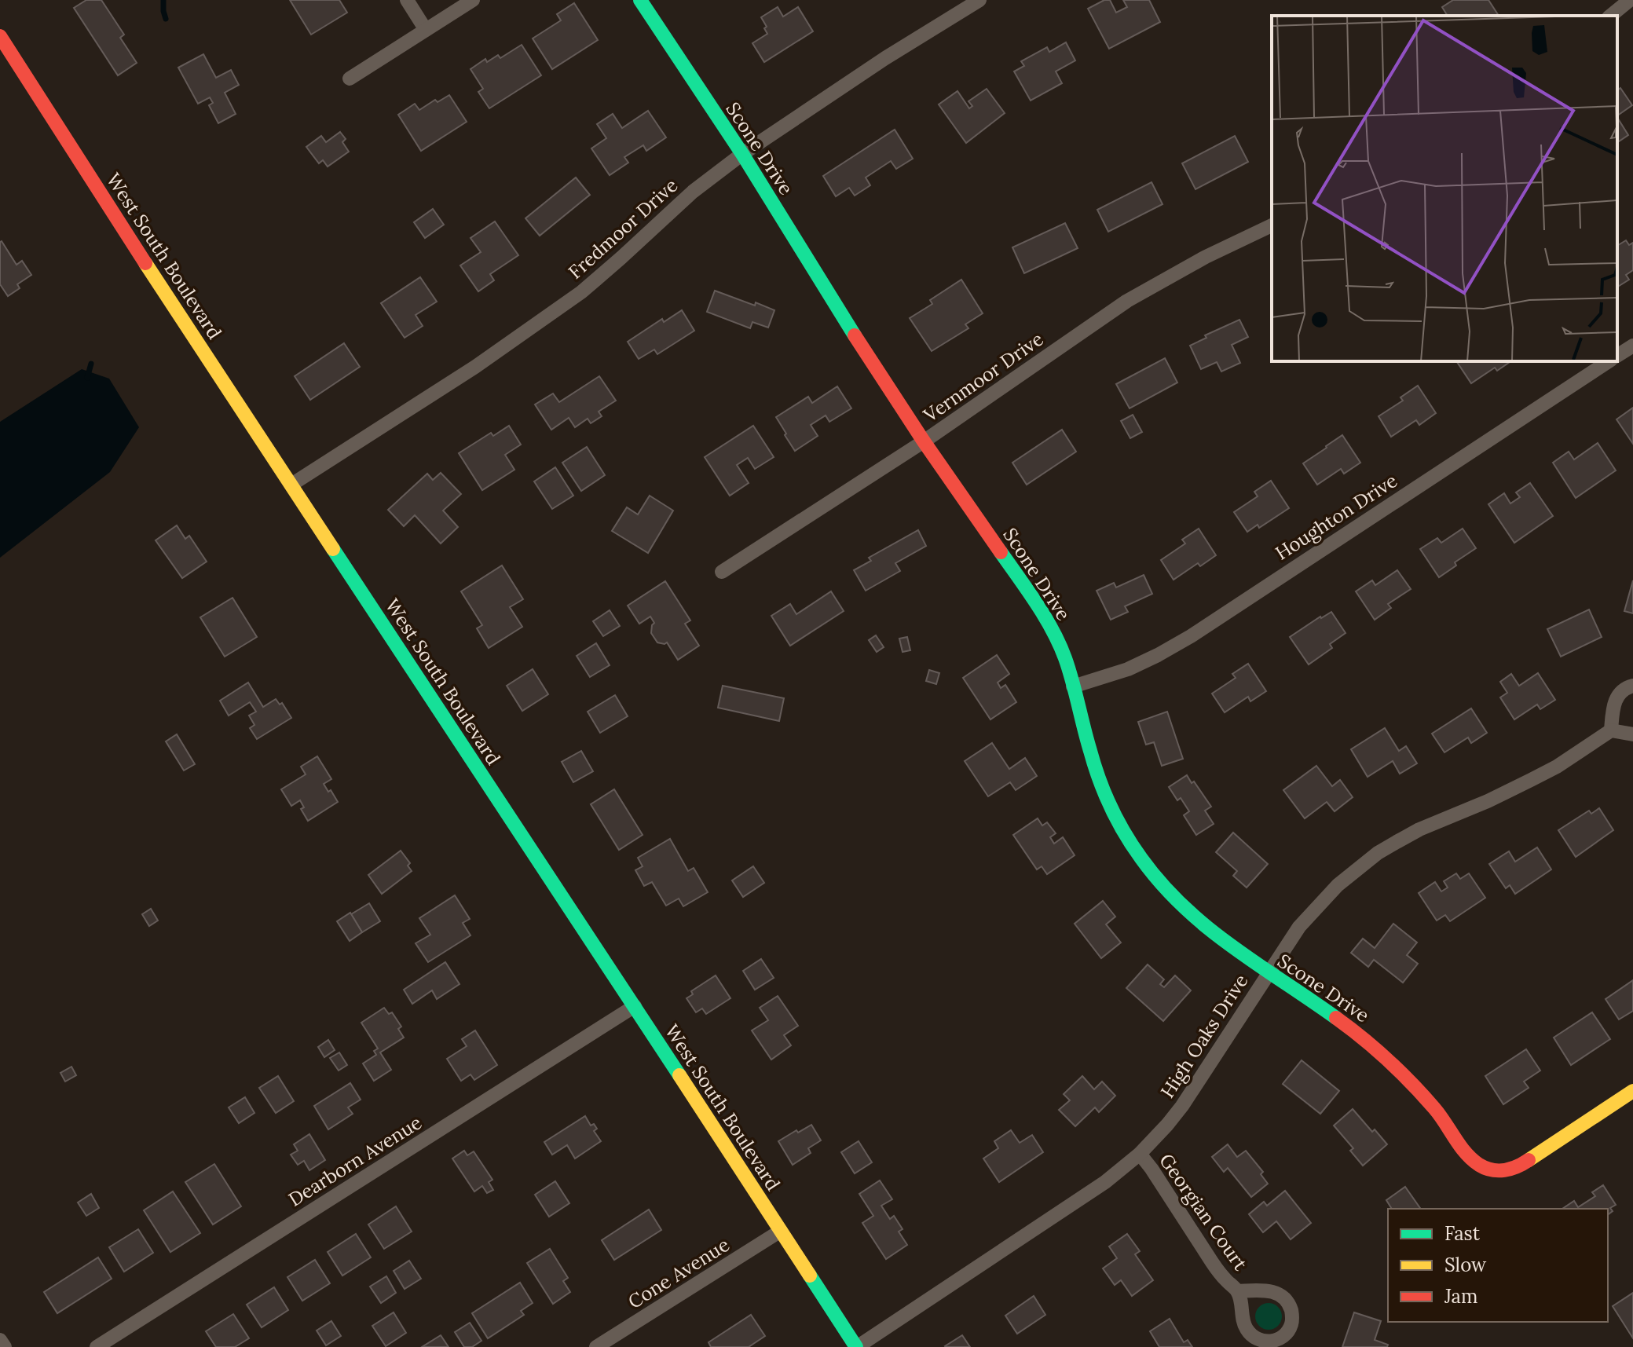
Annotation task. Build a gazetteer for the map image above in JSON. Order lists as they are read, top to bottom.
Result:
{
  "streets": {
    "street": [
      "Scone Drive",
      "Fredmoor Drive",
      "West South Boulevard",
      "Vernmoor Drive",
      "Houghton Drive",
      "High Oaks Drive",
      "Dearborn Avenue",
      "Georgian Court",
      "Cone Avenue"
    ]
  },
  "crossings": [
    ["Scone Drive", "Fredmoor Drive"],
    ["Scone Drive", "Vernmoor Drive"],
    ["Scone Drive", "Houghton Drive"],
    ["Scone Drive", "High Oaks Drive"],
    ["Fredmoor Drive", "West South Boulevard"],
    ["West South Boulevard", "High Oaks Drive"],
    ["West South Boulevard", "Dearborn Avenue"],
    ["West South Boulevard", "Cone Avenue"],
    ["High Oaks Drive", "Georgian Court"]
  ],
  "legend": ["Fast", "Slow", "Jam"]
}
